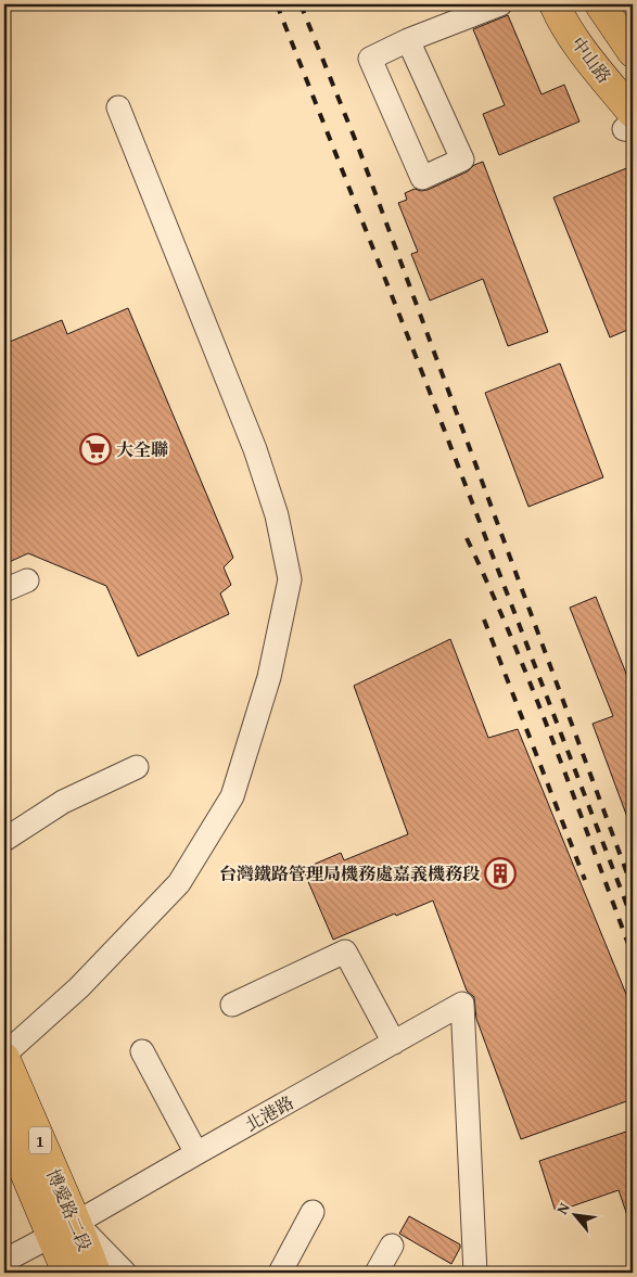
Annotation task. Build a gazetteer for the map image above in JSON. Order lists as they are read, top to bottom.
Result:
{
  "streets": {
    "main road": ["中山路", "1", "博愛路二段"],
    "street": ["北港路"]
  },
  "crossings": [
    ["北港路", "博愛路二段"]
  ],
  "places": {
    "supermarket": ["大全聯"],
    "building": ["台灣鐵路管理局機務處嘉義機務段"]
  },
  "north": "top left"
}
